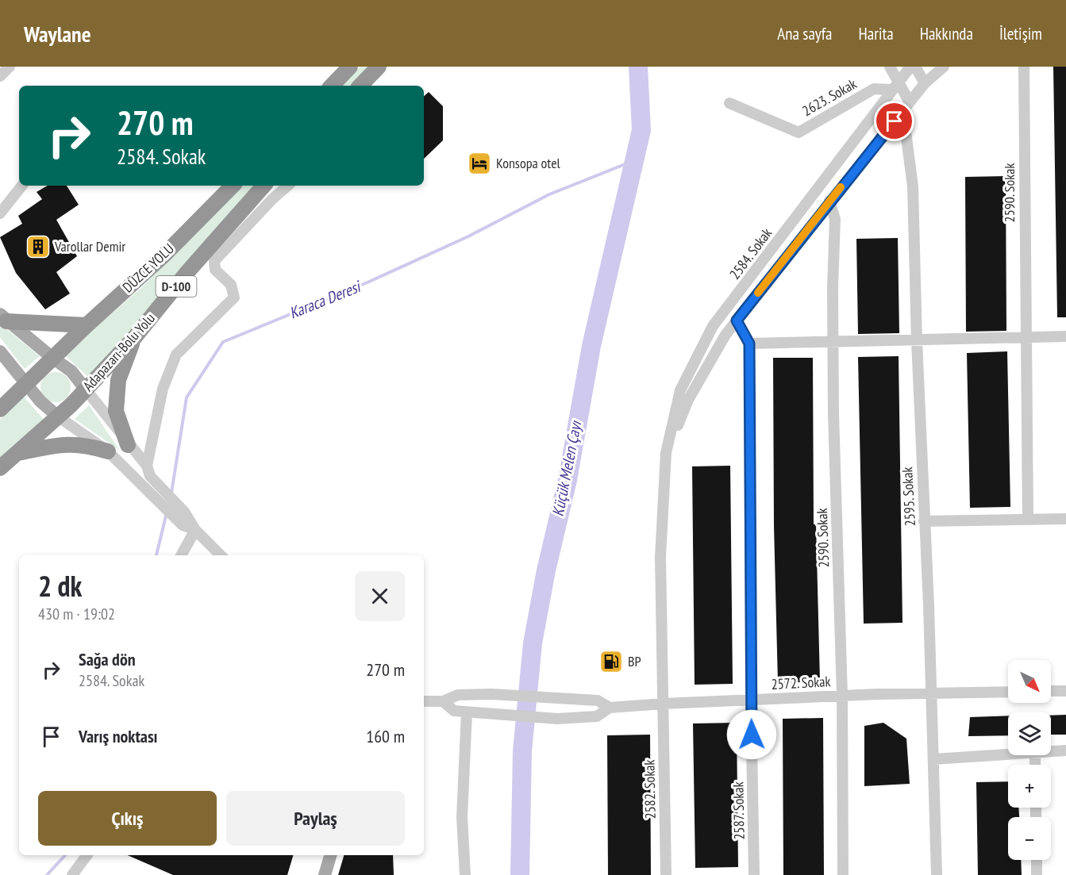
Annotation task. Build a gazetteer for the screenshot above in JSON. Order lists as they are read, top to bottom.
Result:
{
  "streets": {
    "highway": ["DÜZCE YOLU", "D-100", "Adapazarı-Bolu Yolu"],
    "street": [
      "2623. Sokak",
      "2590. Sokak",
      "2584. Sokak",
      "2595. Sokak",
      "2572. Sokak",
      "2582. Sokak",
      "2587. Sokak"
    ]
  },
  "crossings": [
    ["2623. Sokak", "2584. Sokak"],
    ["2590. Sokak", "2584. Sokak"],
    ["2590. Sokak", "2572. Sokak"],
    ["2584. Sokak", "2595. Sokak"],
    ["2584. Sokak", "2572. Sokak"],
    ["2584. Sokak", "2582. Sokak"],
    ["2584. Sokak", "2587. Sokak"],
    ["DÜZCE YOLU", "D-100"],
    ["2595. Sokak", "2572. Sokak"],
    ["2572. Sokak", "2582. Sokak"],
    ["2572. Sokak", "2587. Sokak"]
  ],
  "water": ["Karaca Deresi", "Küçük Melen Çayı"],
  "places": {
    "hotel": ["Konsopa otel"],
    "building": ["Varollar Demir"],
    "fuel station": ["BP"]
  },
  "north": "bottom right",
  "page": {
    "header": "Waylane",
    "nav": [
      "Ana sayfa",
      "Harita",
      "Hakkında",
      "İletişim"
    ],
    "turn": ["270 m", "2584. Sokak"],
    "heading": ["2 dk", "430 m · 19:02"],
    "list": [
      {
        "name": "Sağa dön",
        "note": "2584. Sokak",
        "value": "270 m"
      },
      {
        "name": "Varış noktası",
        "value": "160 m"
      }
    ],
    "map_buttons": ["+", "−"],
    "buttons": ["Çıkış", "Paylaş"]
  }
}
